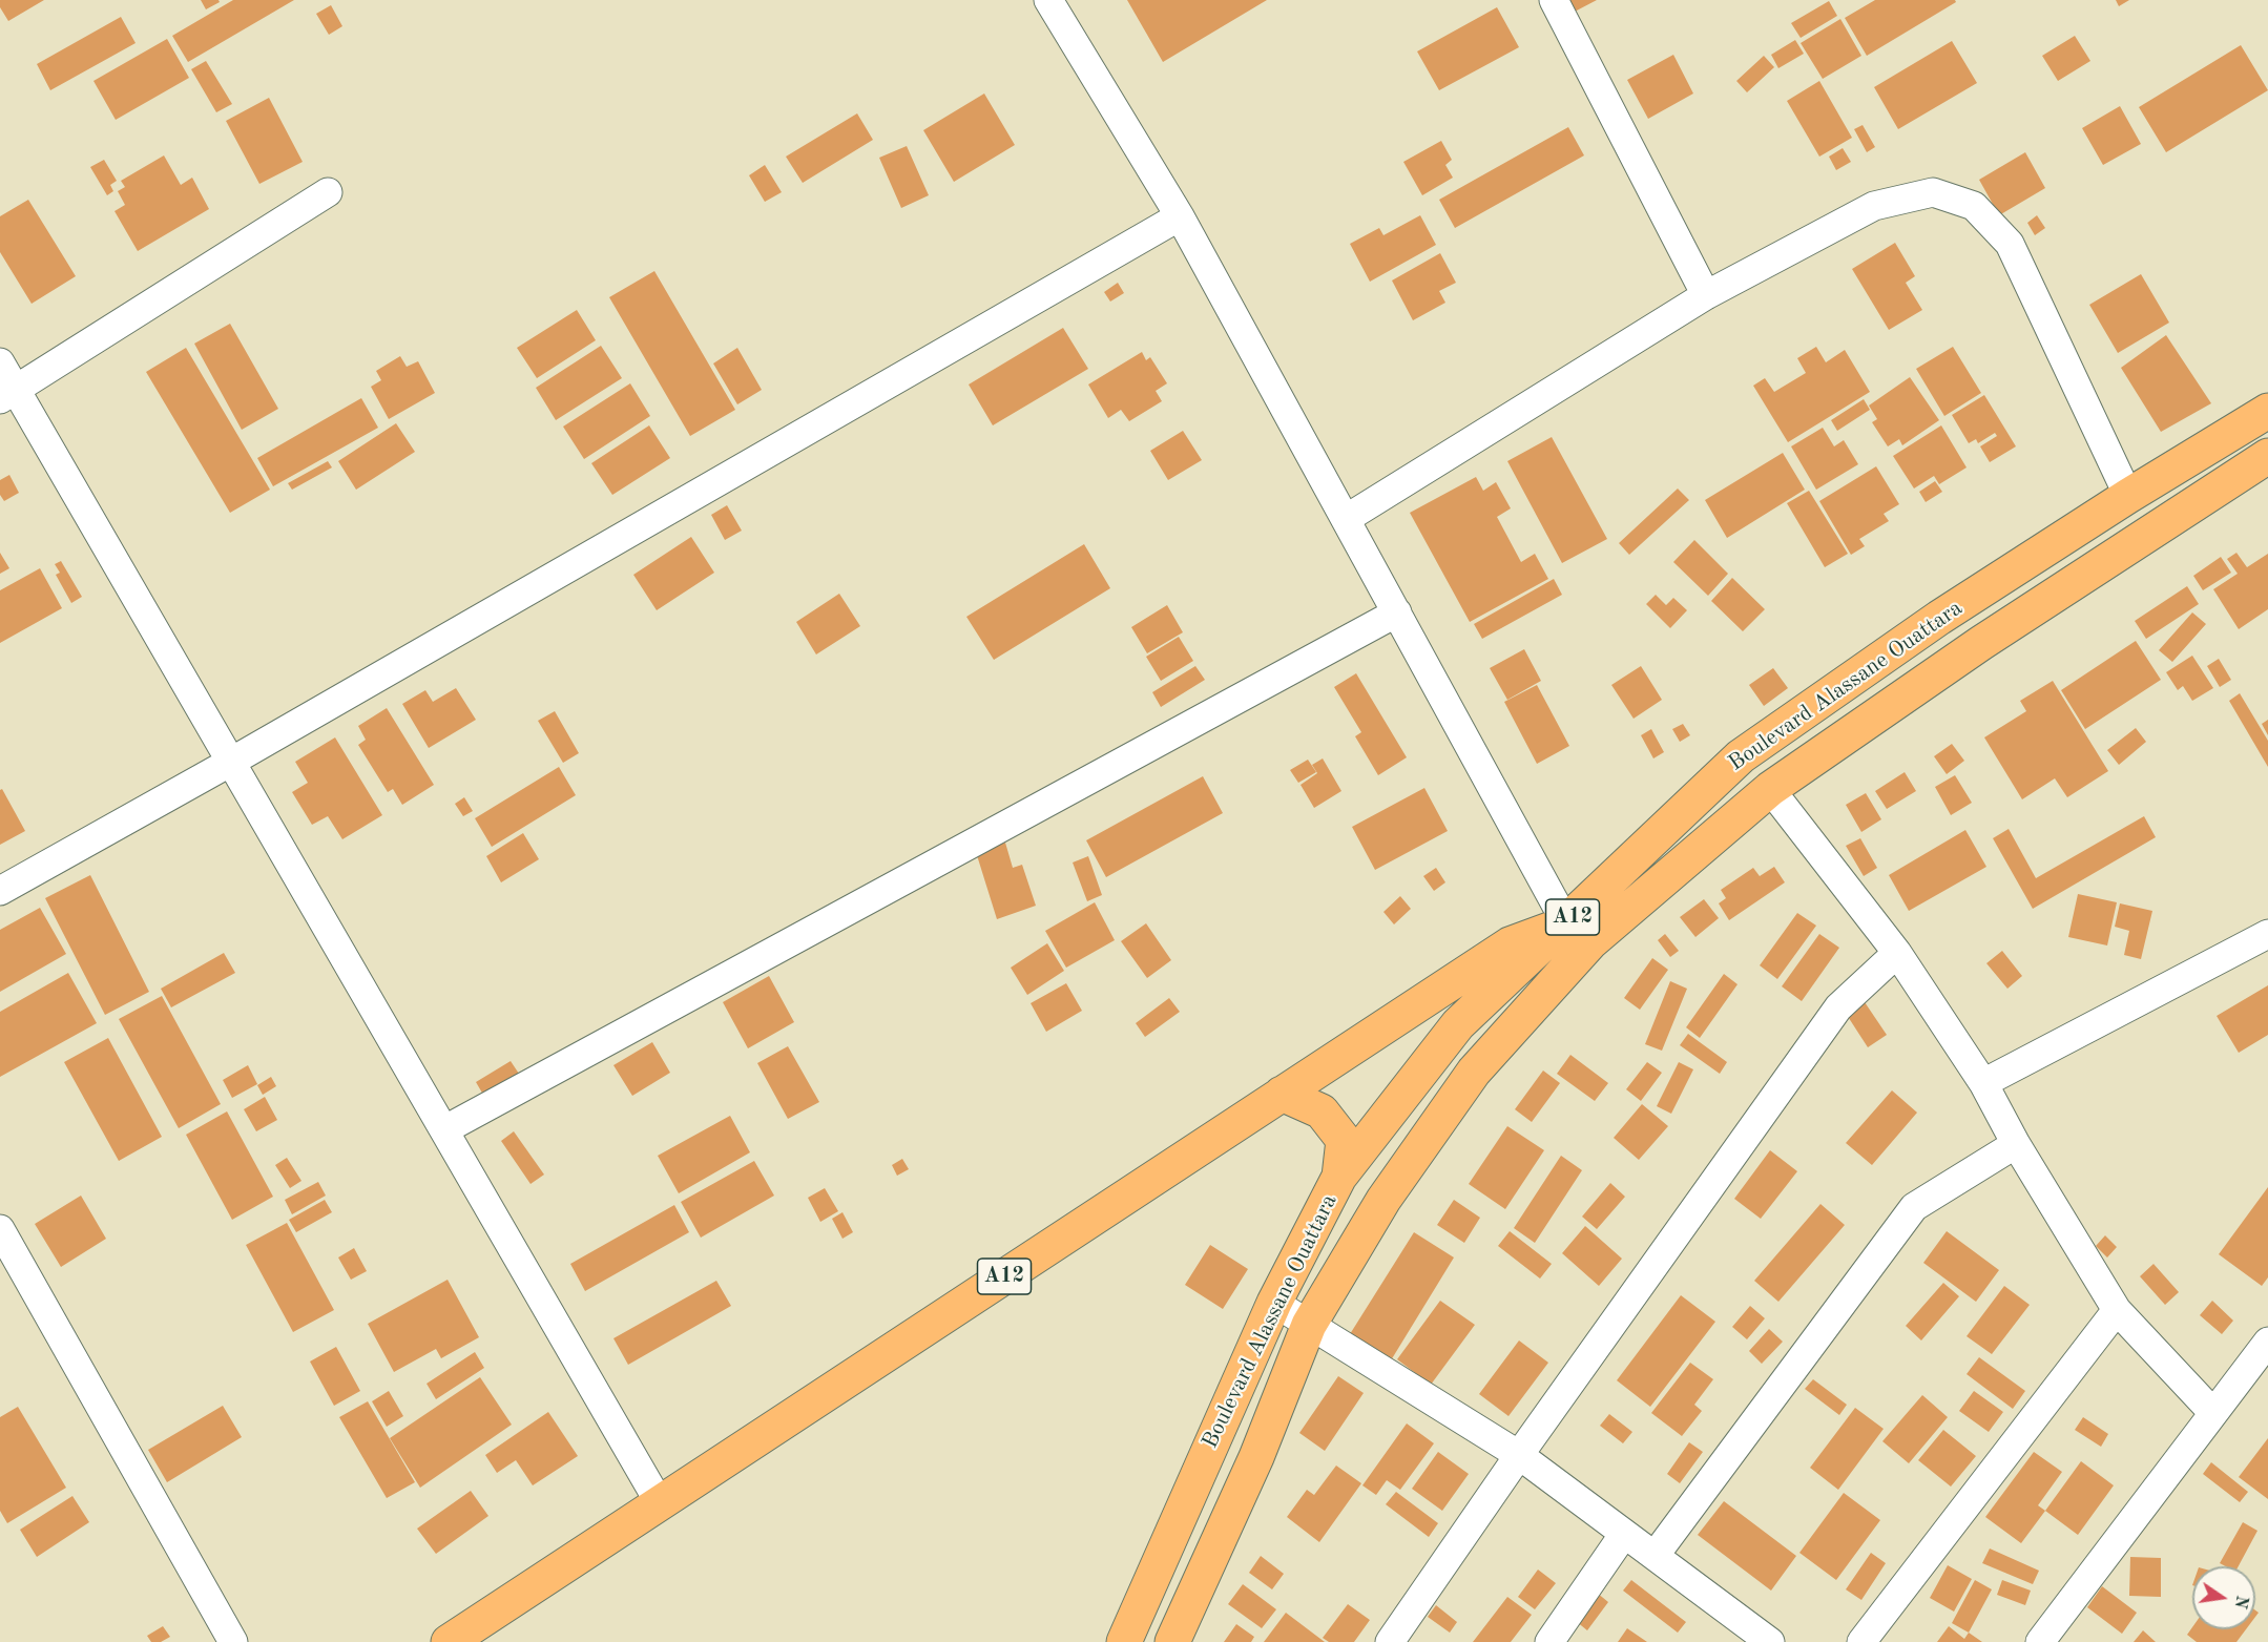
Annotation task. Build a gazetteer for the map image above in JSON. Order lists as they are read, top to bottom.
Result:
{
  "streets": {
    "main road": ["Boulevard Alassane Ouattara", "A12"]
  },
  "crossings": [
    ["Boulevard Alassane Ouattara", "A12"]
  ],
  "north": "right"
}
